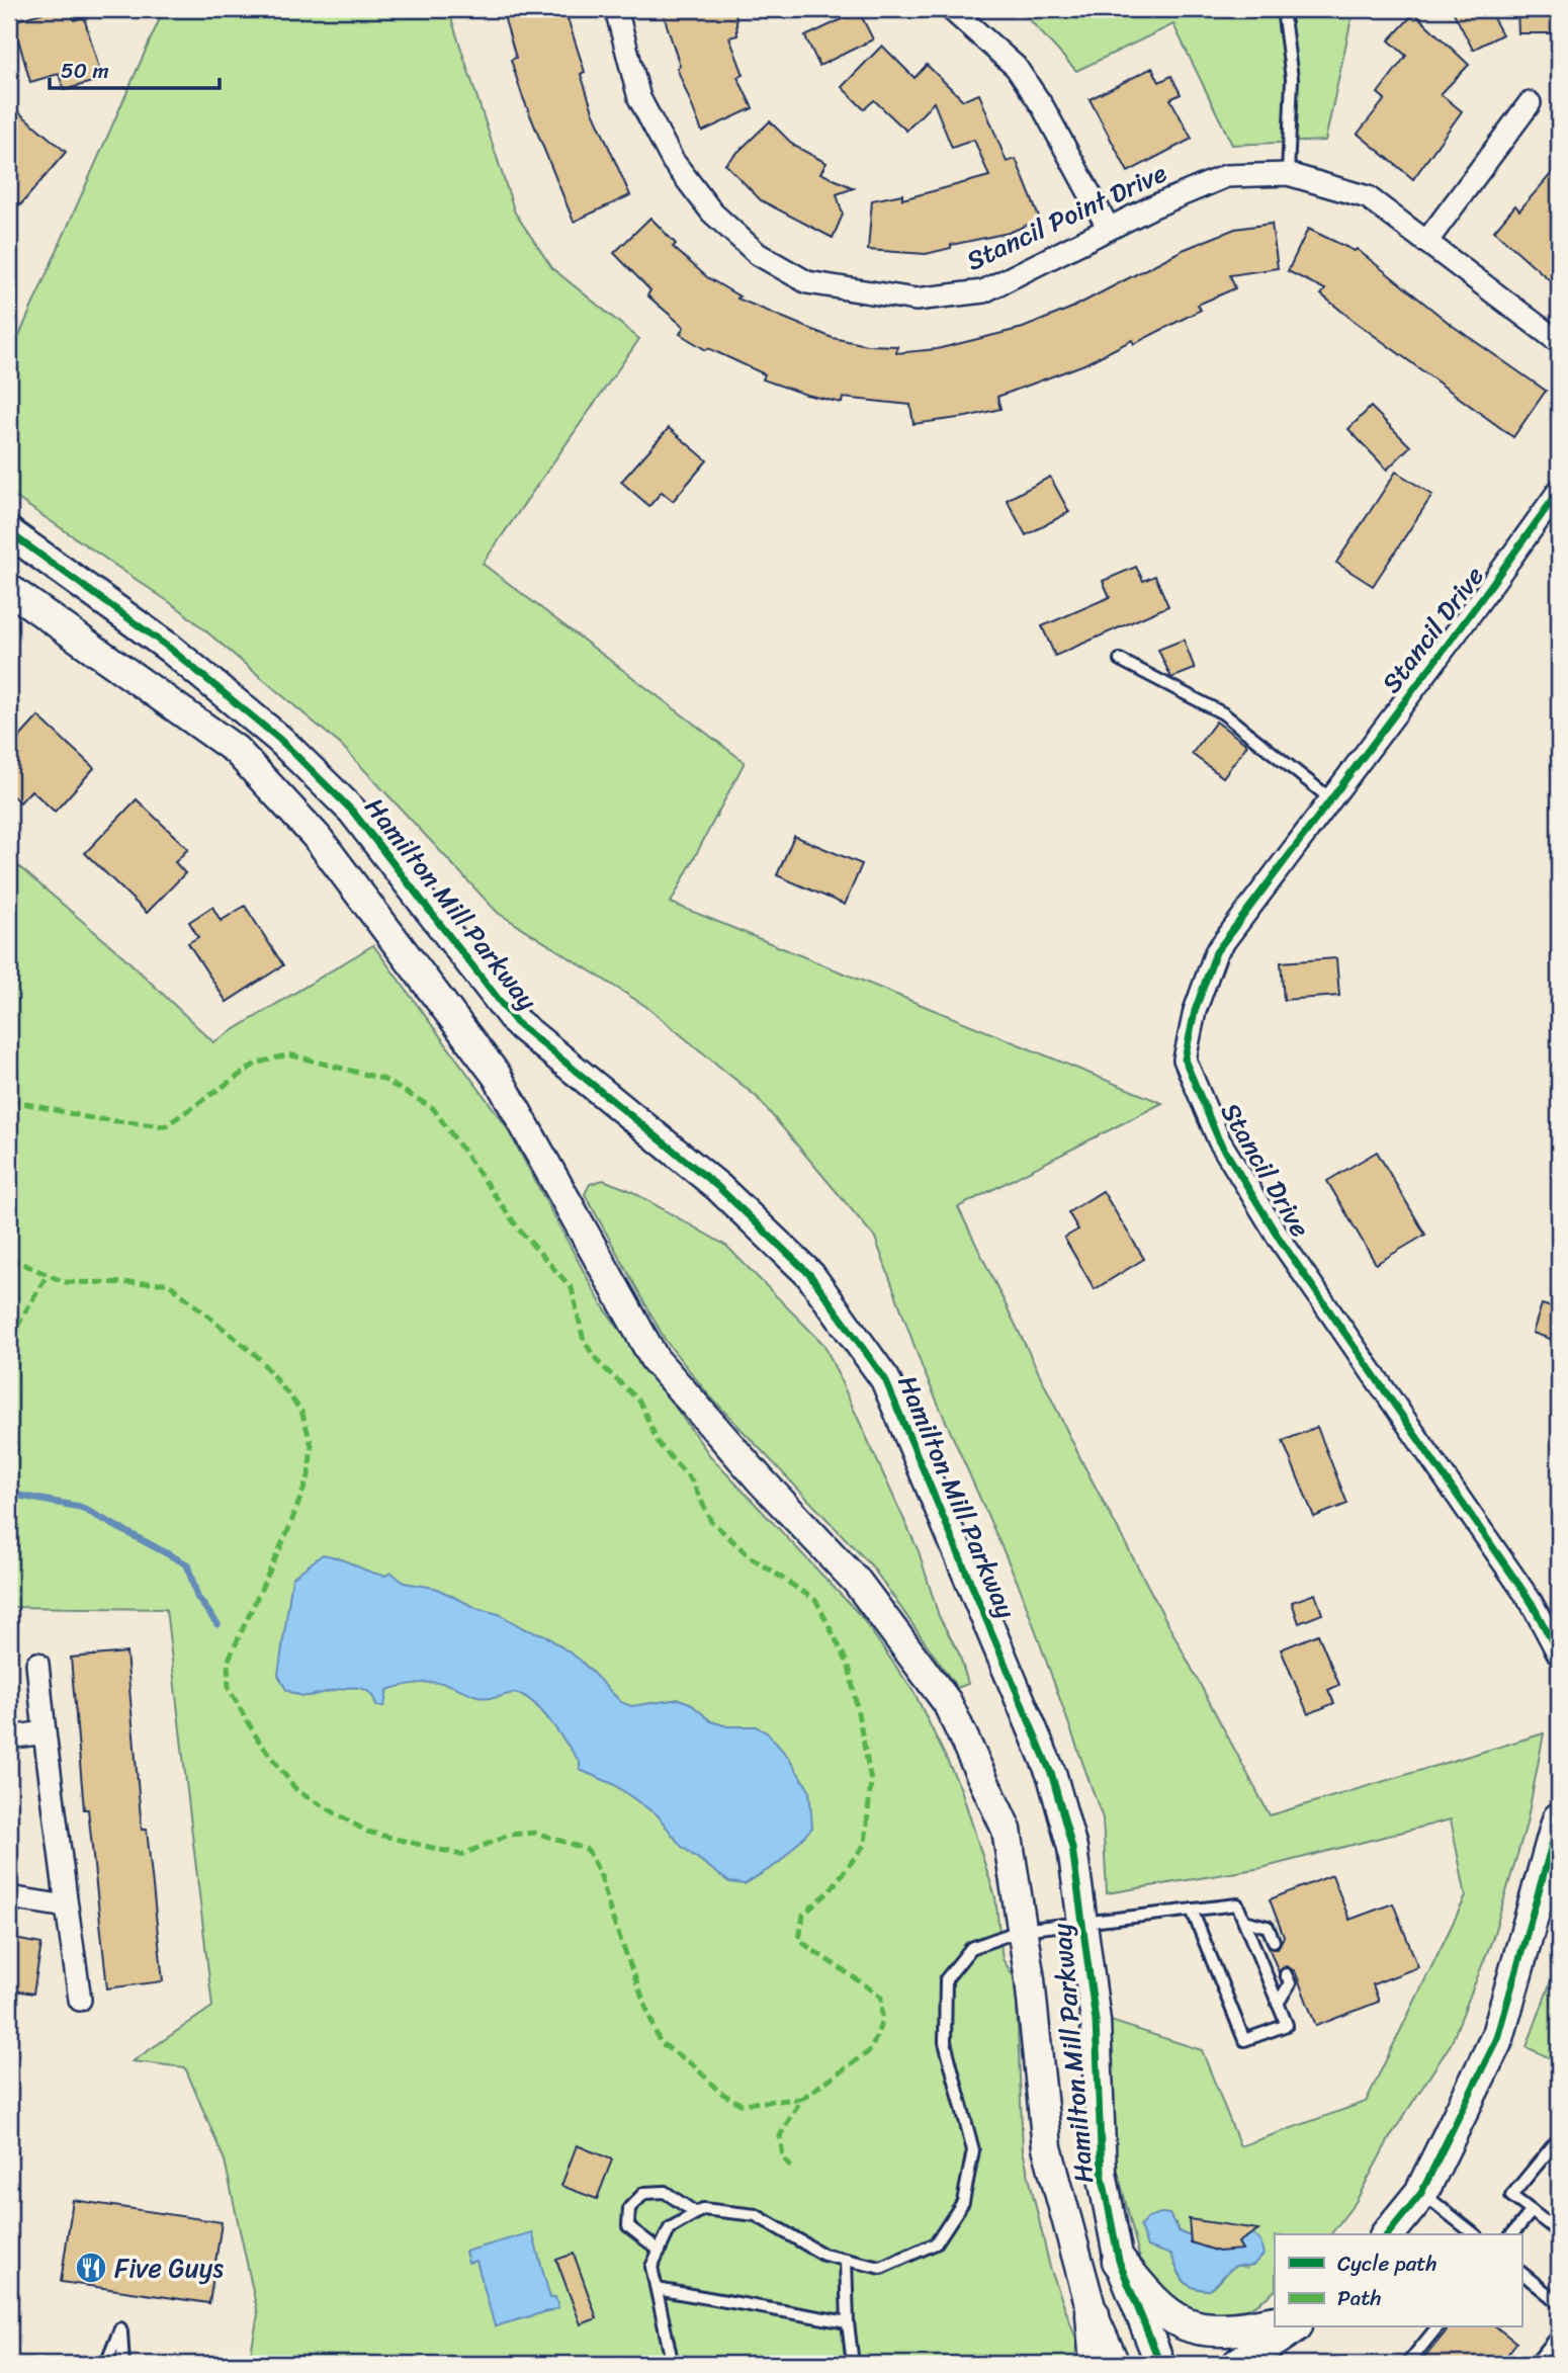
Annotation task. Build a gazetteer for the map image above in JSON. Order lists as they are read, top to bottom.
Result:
{
  "streets": {
    "street": ["Stancil Point Drive", "Stancil Drive", "Hamilton Mill Parkway"]
  },
  "places": {
    "restaurant": ["Five Guys"]
  },
  "legend": ["Cycle path", "Path"],
  "scale_bar": "50 m"
}
